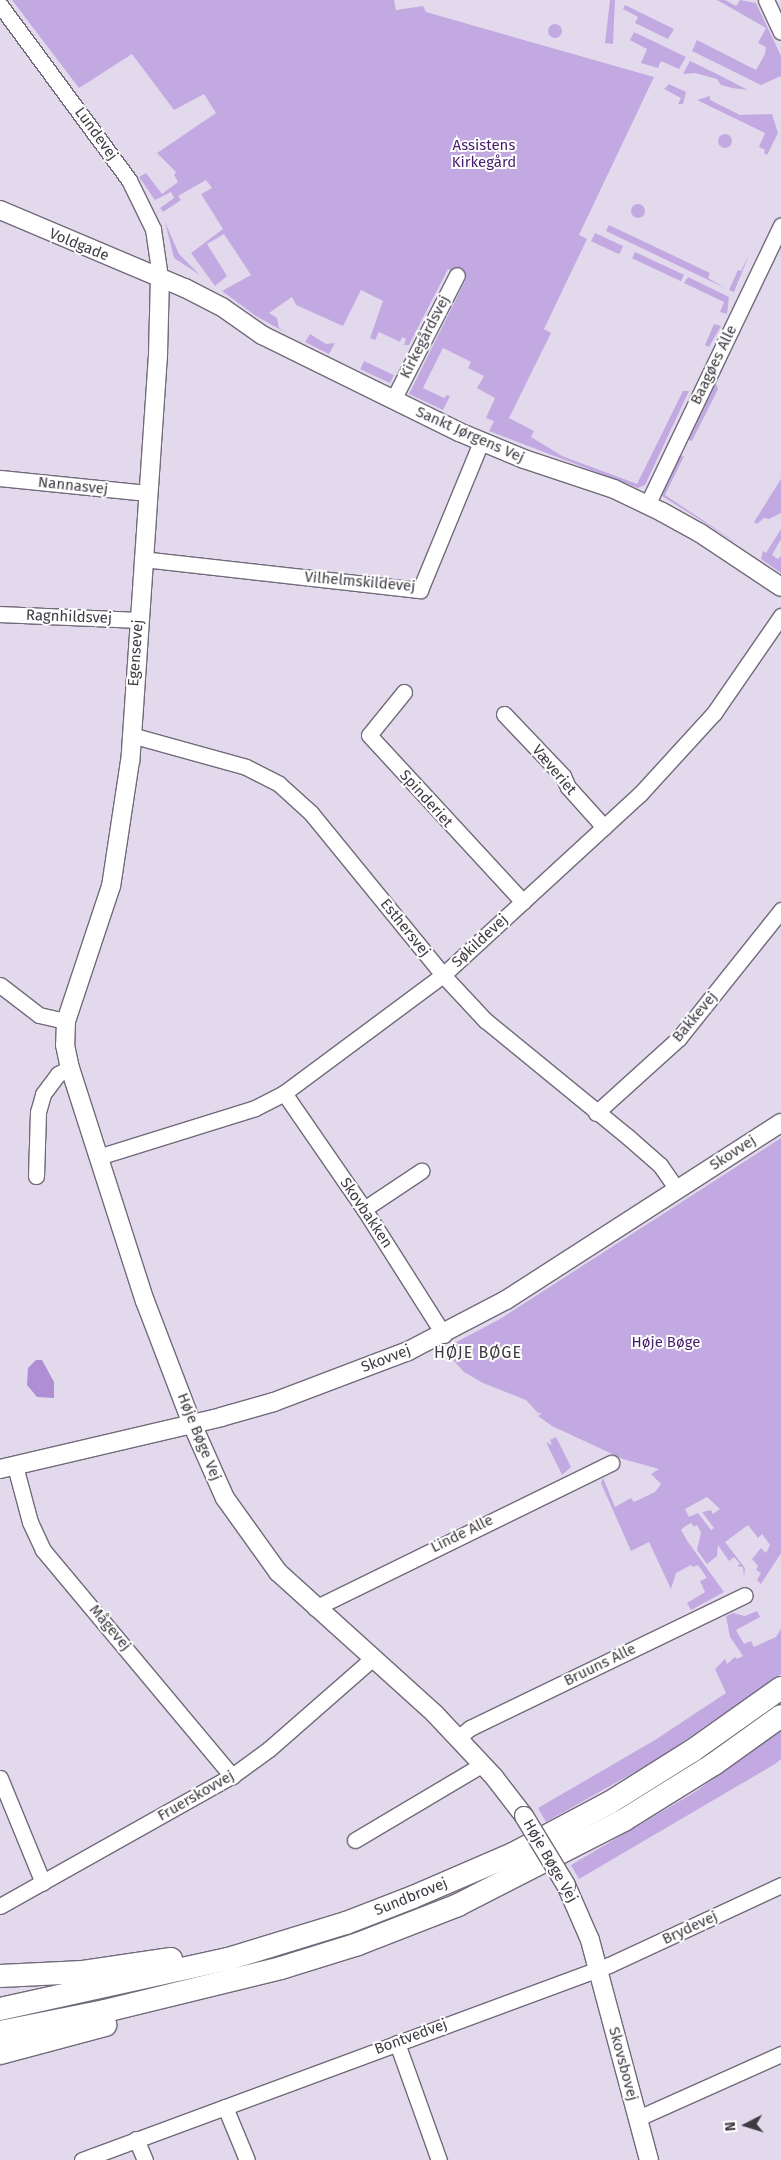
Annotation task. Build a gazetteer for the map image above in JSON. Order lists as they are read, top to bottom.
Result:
{
  "streets": {
    "main road": ["Sundbrovej"],
    "street": [
      "Lundevej",
      "Voldgade",
      "Kirkegårdsvej",
      "Baagøes Alle",
      "Sankt Jørgens Vej",
      "Nannasvej",
      "Vilhelmskildevej",
      "Ragnhildsvej",
      "Egensevej",
      "Væveriet",
      "Spinderiet",
      "Esthersvej",
      "Søkildevej",
      "Bakkevej",
      "Skovvej",
      "Skovbakken",
      "Høje Bøge Vej",
      "Linde Alle",
      "Mågevej",
      "Bruuns Alle",
      "Fruerskovvej",
      "Brydevej",
      "Bontvedvej",
      "Skovsbovej"
    ]
  },
  "crossings": [
    ["Lundevej", "Voldgade"],
    ["Lundevej", "Sankt Jørgens Vej"],
    ["Lundevej", "Egensevej"],
    ["Voldgade", "Sankt Jørgens Vej"],
    ["Voldgade", "Egensevej"],
    ["Kirkegårdsvej", "Sankt Jørgens Vej"],
    ["Baagøes Alle", "Sankt Jørgens Vej"],
    ["Sankt Jørgens Vej", "Vilhelmskildevej"],
    ["Sankt Jørgens Vej", "Egensevej"],
    ["Nannasvej", "Egensevej"],
    ["Vilhelmskildevej", "Egensevej"],
    ["Ragnhildsvej", "Egensevej"],
    ["Egensevej", "Esthersvej"],
    ["Egensevej", "Høje Bøge Vej"],
    ["Væveriet", "Søkildevej"],
    ["Spinderiet", "Søkildevej"],
    ["Esthersvej", "Søkildevej"],
    ["Esthersvej", "Bakkevej"],
    ["Esthersvej", "Skovvej"],
    ["Søkildevej", "Skovbakken"],
    ["Søkildevej", "Høje Bøge Vej"],
    ["Skovvej", "Skovbakken"],
    ["Skovvej", "Høje Bøge Vej"],
    ["Skovvej", "Mågevej"],
    ["Høje Bøge Vej", "Linde Alle"],
    ["Høje Bøge Vej", "Bruuns Alle"],
    ["Høje Bøge Vej", "Fruerskovvej"],
    ["Høje Bøge Vej", "Brydevej"],
    ["Høje Bøge Vej", "Bontvedvej"],
    ["Høje Bøge Vej", "Skovsbovej"],
    ["Mågevej", "Fruerskovvej"],
    ["Brydevej", "Bontvedvej"],
    ["Brydevej", "Skovsbovej"],
    ["Bontvedvej", "Skovsbovej"]
  ],
  "districts": ["HØJE BØGE"],
  "parks": ["Assistens Kirkegård", "Høje Bøge"],
  "north": "left"
}
